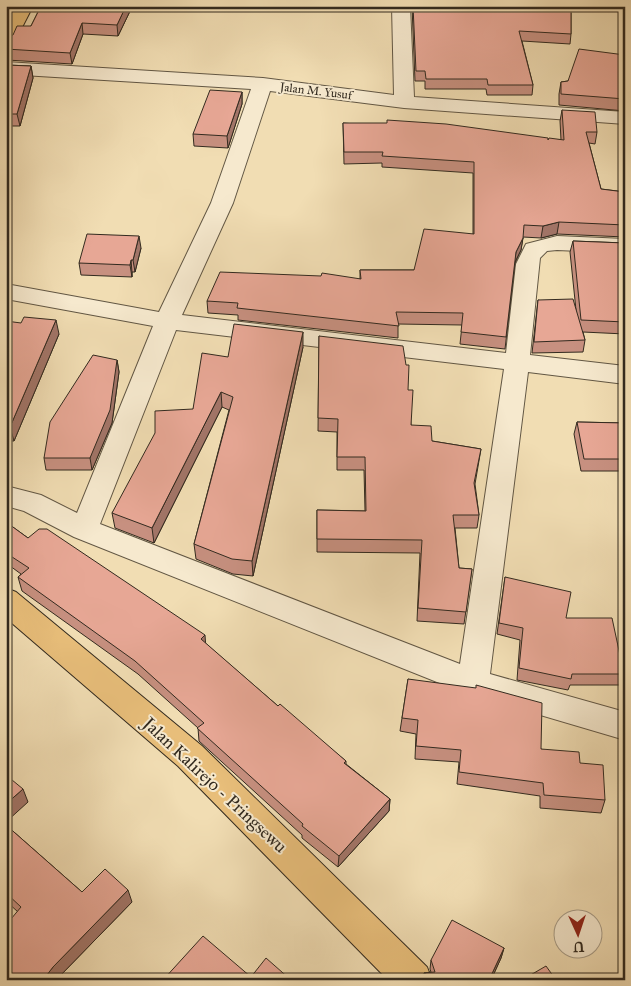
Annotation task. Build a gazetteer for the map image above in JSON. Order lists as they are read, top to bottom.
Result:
{
  "streets": {
    "main road": ["Jalan Kalirejo - Pringsewu"],
    "street": ["Jalan M. Yusuf"]
  },
  "north": "bottom"
}
